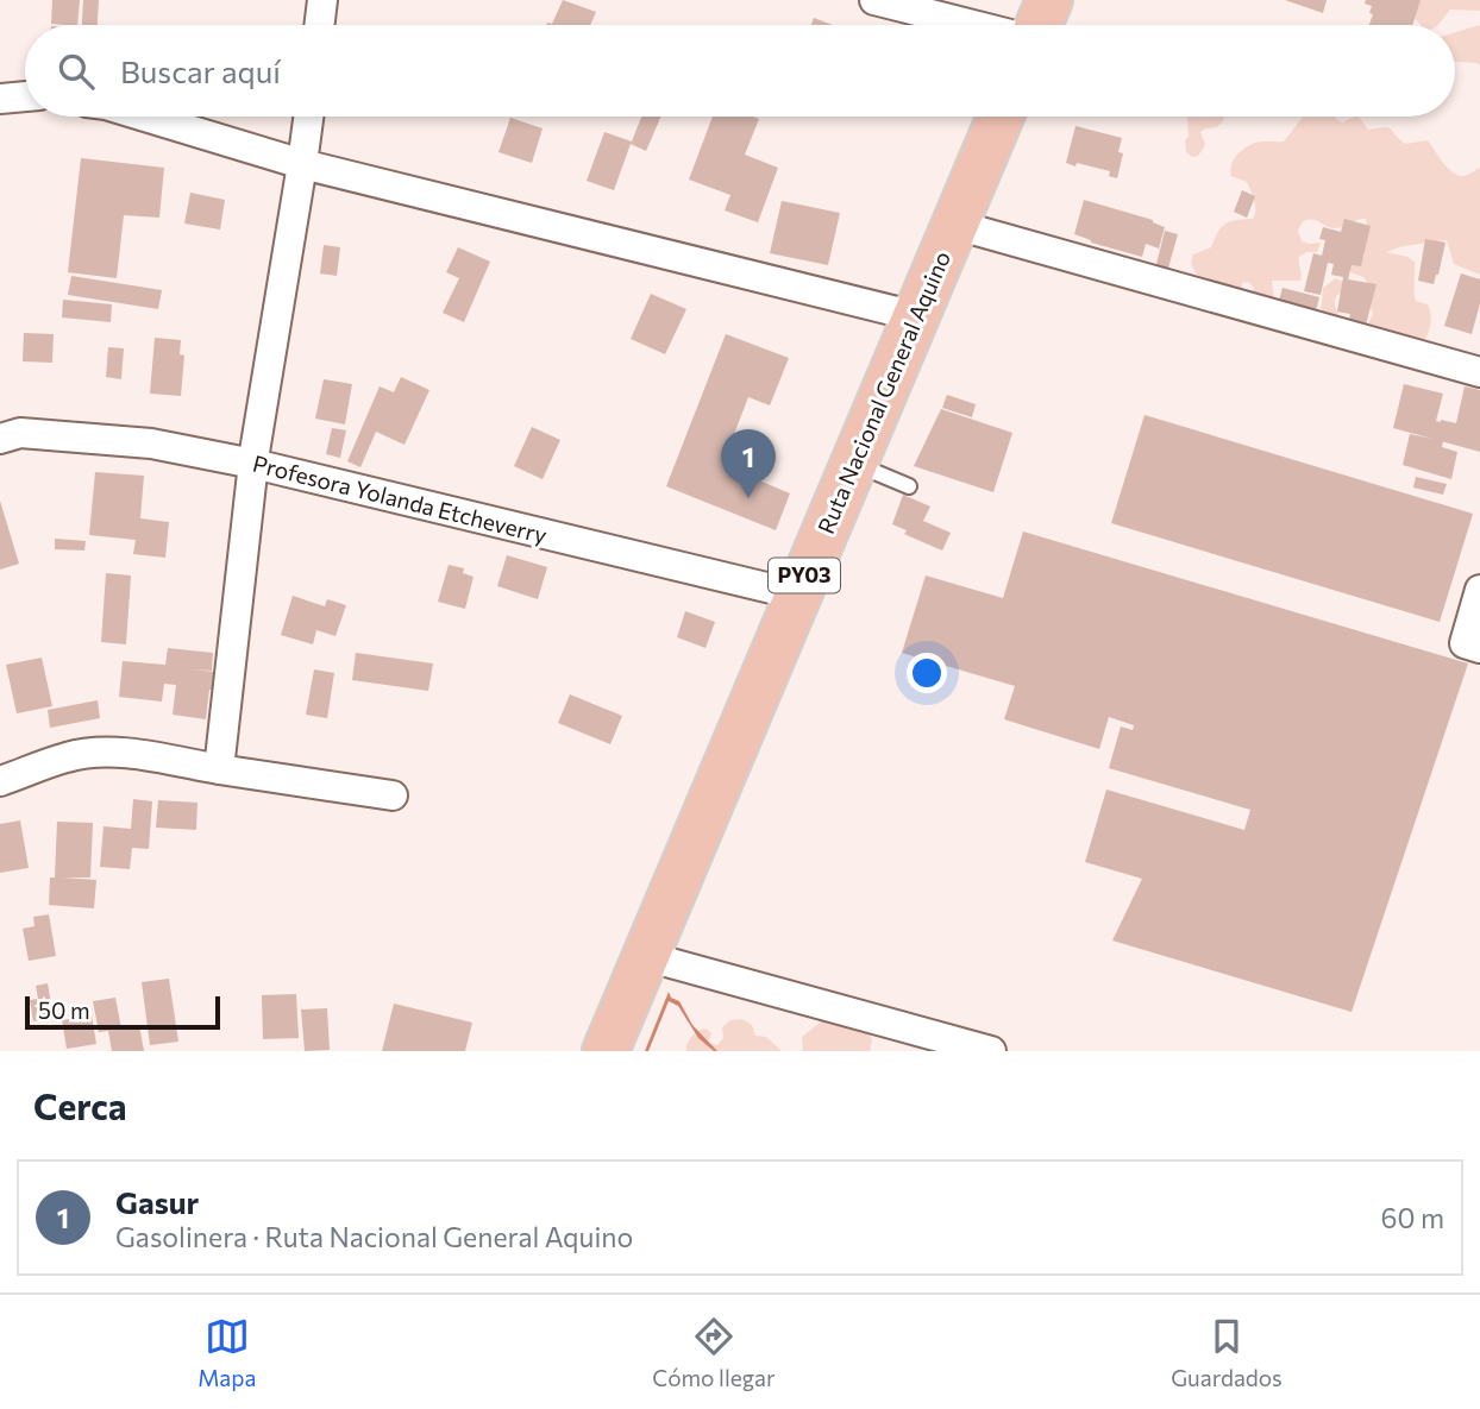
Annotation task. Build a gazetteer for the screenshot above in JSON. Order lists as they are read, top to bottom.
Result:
{
  "streets": {
    "highway": ["Ruta Nacional General Aquino", "PY03"],
    "street": ["Profesora Yolanda Etcheverry"]
  },
  "crossings": [
    ["Ruta Nacional General Aquino", "Profesora Yolanda Etcheverry"]
  ],
  "scale_bar": "50 m",
  "page": {
    "search": "Buscar aquí",
    "pins": "1",
    "scale": "50 m",
    "heading": "Cerca",
    "list": [
      {
        "mark": "1",
        "name": "Gasur",
        "note": "Gasolinera · Ruta Nacional General Aquino",
        "value": "60 m"
      }
    ],
    "nav": ["Mapa", "Cómo llegar", "Guardados"]
  }
}
